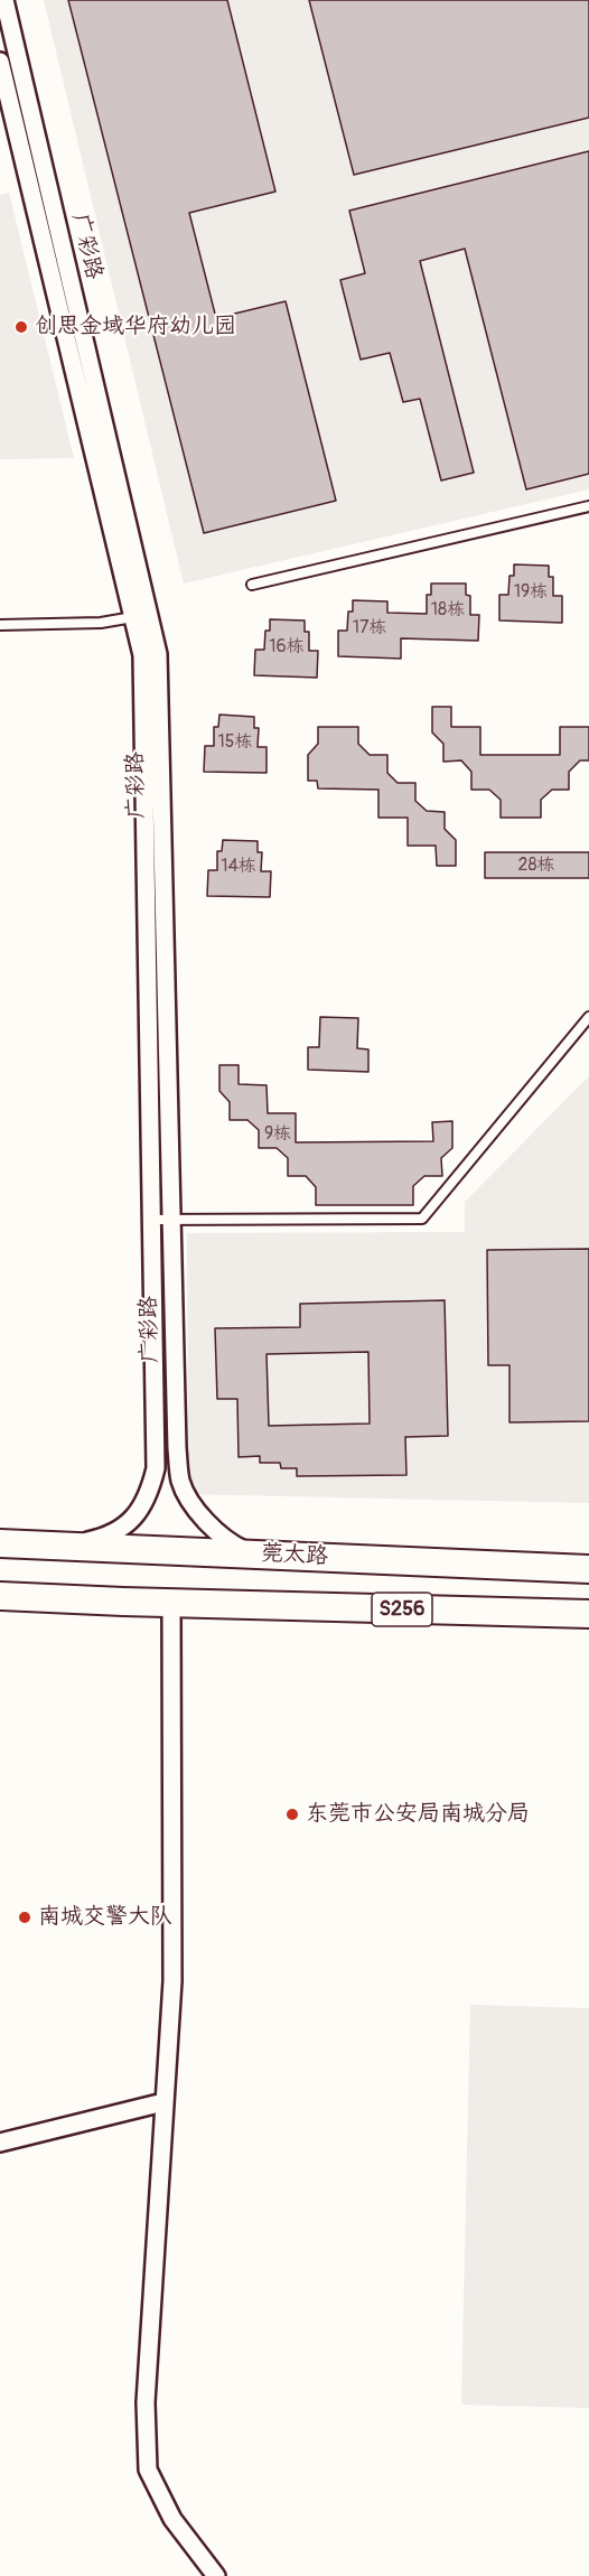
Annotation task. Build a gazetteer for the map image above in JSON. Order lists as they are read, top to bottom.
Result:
{
  "streets": {
    "main road": ["莞太路", "S256"],
    "street": ["广彩路"]
  },
  "crossings": [
    ["广彩路", "莞太路"]
  ],
  "places": ["创思金域华府幼儿园", "东莞市公安局南城分局", "南城交警大队"],
  "house_numbers": [
    "19栋",
    "18栋",
    "17栋",
    "16栋",
    "15栋",
    "28栋",
    "14栋",
    "9栋"
  ]
}
